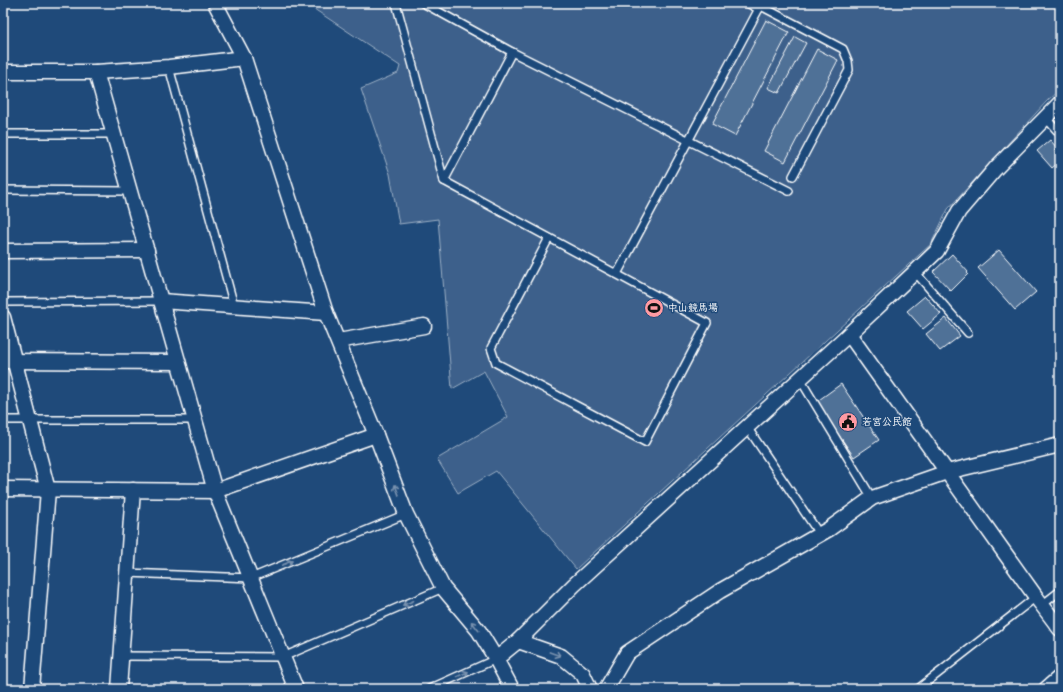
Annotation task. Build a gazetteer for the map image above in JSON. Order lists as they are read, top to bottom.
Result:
{
  "places": {
    "sports": ["中山競馬場"],
    "public building": ["若宮公民館"]
  }
}
